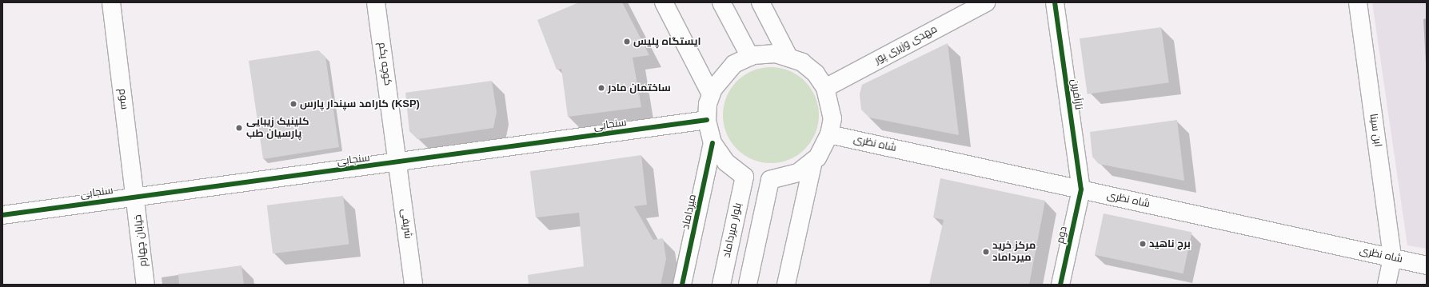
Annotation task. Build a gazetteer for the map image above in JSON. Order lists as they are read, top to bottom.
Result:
{
  "streets": {
    "main road": [
      "مهدی وزیری پور",
      "کوچه یکم",
      "نازآفرین",
      "سوم",
      "سنجابی",
      "ابن سینا",
      "شاه نظری",
      "میرداماد",
      "شریفی",
      "بلوار میرداماد",
      "دوم",
      "خیابان چهارم"
    ]
  },
  "crossings": [
    ["کوچه یکم", "سنجابی"],
    ["کوچه یکم", "شریفی"],
    ["نازآفرین", "شاه نظری"],
    ["نازآفرین", "دوم"],
    ["سوم", "سنجابی"],
    ["سوم", "خیابان چهارم"],
    ["سنجابی", "شریفی"],
    ["سنجابی", "خیابان چهارم"],
    ["ابن سینا", "شاه نظری"],
    ["شاه نظری", "دوم"],
    ["میرداماد", "بلوار میرداماد"]
  ],
  "places": [
    "ایستگاه پلیس",
    "ساختمان مادر",
    "کارامد سپندار پارس (KSP)",
    "کلینیک زیبایی پارسیان طب",
    "برج ناهید",
    "مرکز خرید میرداماد"
  ]
}
